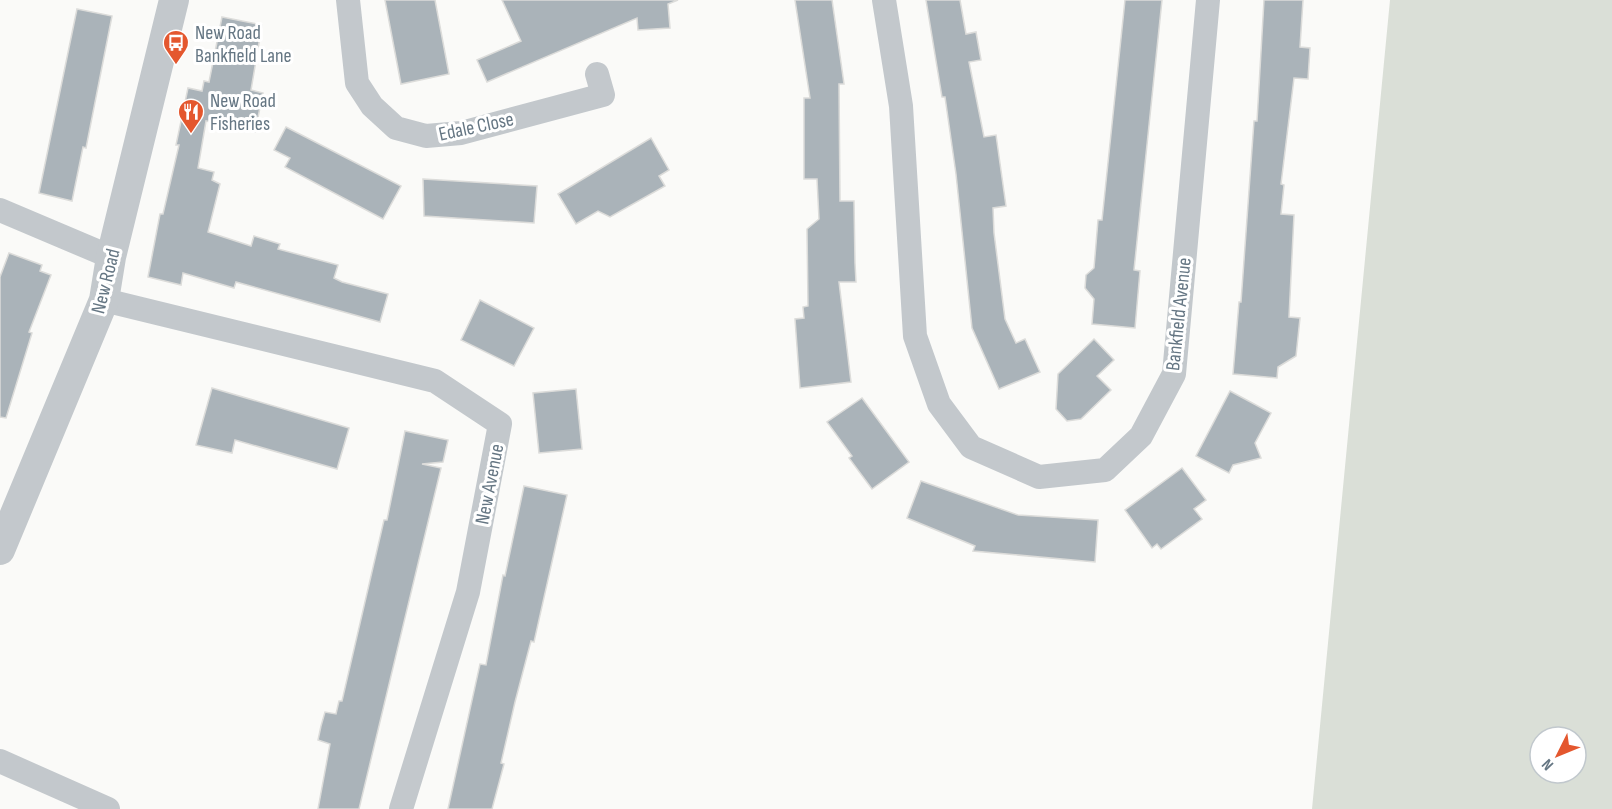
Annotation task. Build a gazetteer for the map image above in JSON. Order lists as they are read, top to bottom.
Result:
{
  "streets": {
    "street": [
      "Edale Close",
      "New Road",
      "Bankfield Avenue",
      "New Avenue"
    ]
  },
  "crossings": [
    ["New Road", "New Avenue"]
  ],
  "places": {
    "bus stop": ["New Road Bankfield Lane"],
    "restaurant": ["New Road Fisheries"]
  },
  "north": "bottom left"
}
